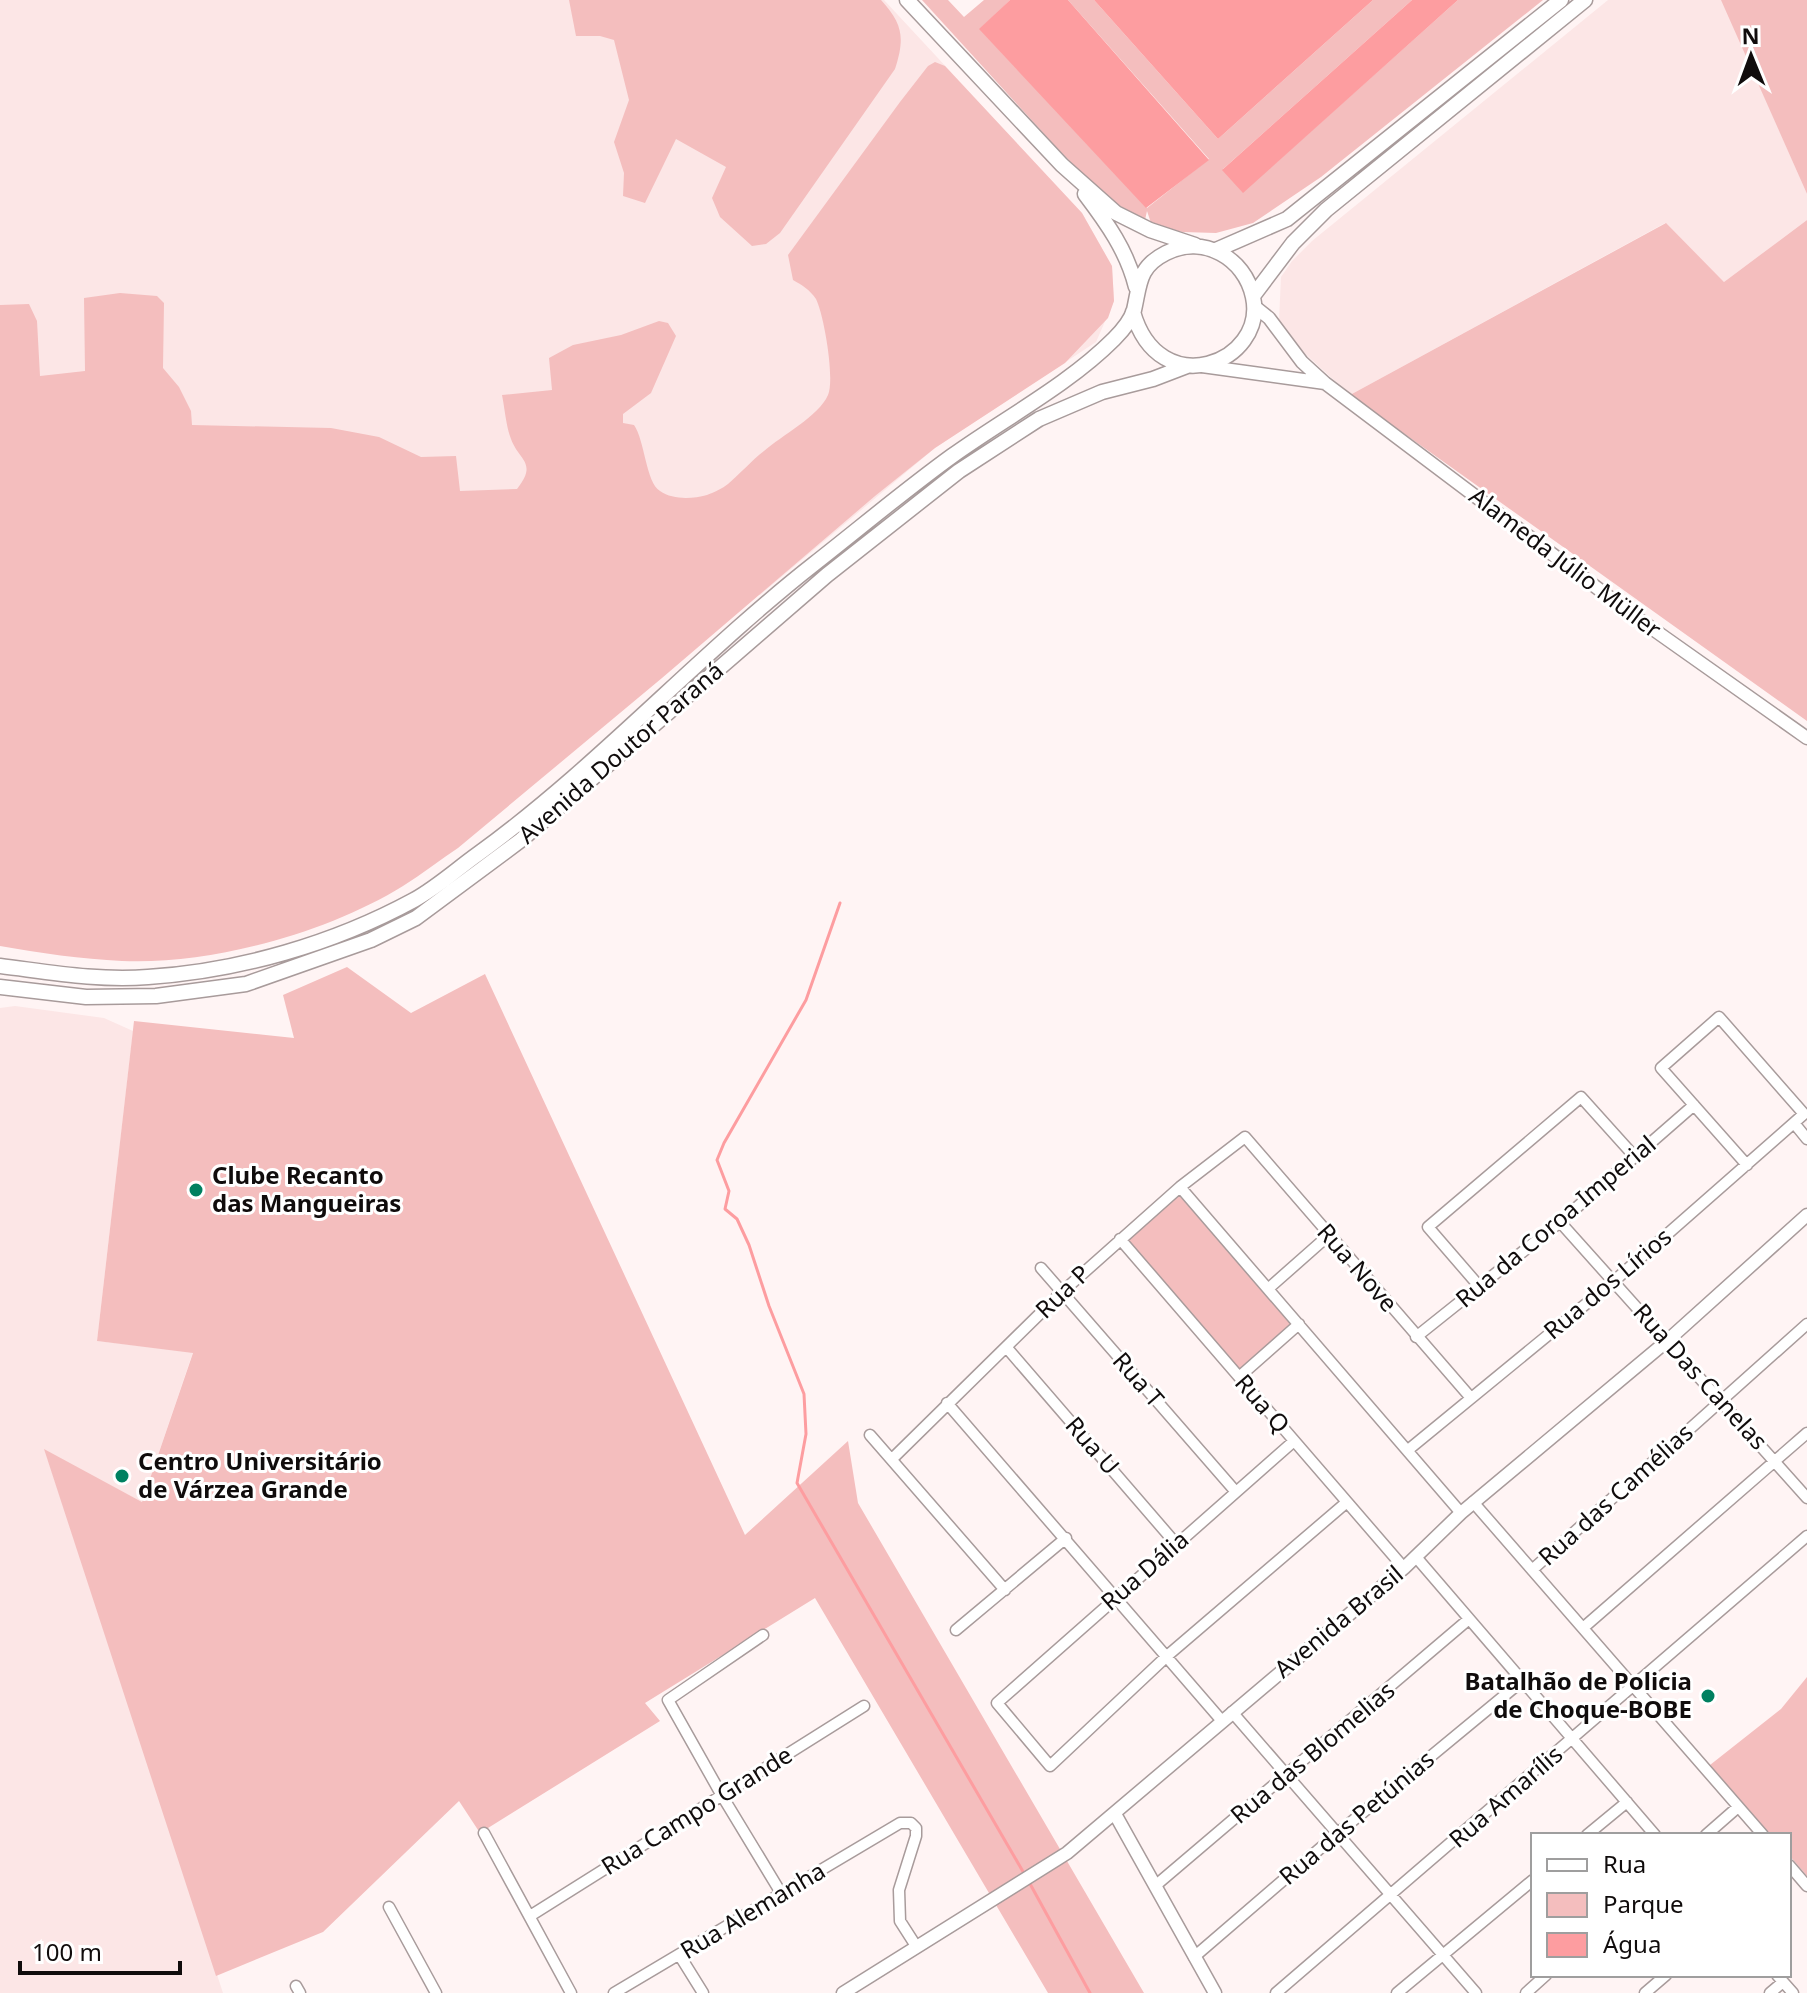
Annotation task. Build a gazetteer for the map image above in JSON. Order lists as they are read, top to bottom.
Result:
{
  "streets": {
    "main road": ["Avenida Doutor Paraná"],
    "street": [
      "Alameda Júlio Müller",
      "Rua da Coroa Imperial",
      "Rua Nove",
      "Rua dos Lírios",
      "Rua P",
      "Rua Das Canelas",
      "Rua T",
      "Rua Q",
      "Rua U",
      "Rua das Camélias",
      "Rua Dália",
      "Avenida Brasil",
      "Rua das Blomelias",
      "Rua Amarílis",
      "Rua Campo Grande",
      "Rua das Petúnias",
      "Rua Alemanha"
    ]
  },
  "crossings": [
    ["Alameda Júlio Müller", "Avenida Doutor Paraná"],
    ["Rua da Coroa Imperial", "Rua Nove"],
    ["Rua da Coroa Imperial", "Rua dos Lírios"],
    ["Rua da Coroa Imperial", "Rua Das Canelas"],
    ["Rua Nove", "Rua dos Lírios"],
    ["Rua Nove", "Rua P"],
    ["Rua dos Lírios", "Rua Das Canelas"],
    ["Rua P", "Rua T"],
    ["Rua P", "Rua Q"],
    ["Rua P", "Rua U"],
    ["Rua Das Canelas", "Rua das Camélias"],
    ["Rua Das Canelas", "Avenida Brasil"],
    ["Rua T", "Rua Dália"],
    ["Rua Q", "Rua Dália"],
    ["Rua Q", "Avenida Brasil"],
    ["Rua U", "Rua Dália"],
    ["Avenida Brasil", "Rua Alemanha"]
  ],
  "places": ["Clube Recanto das Mangueiras", "Centro Universitário de Várzea Grande", "Batalhão de Policia de Choque-BOBE"],
  "legend": ["Rua", "Parque", "Água"],
  "scale_bar": "100 m",
  "north": "top"
}
